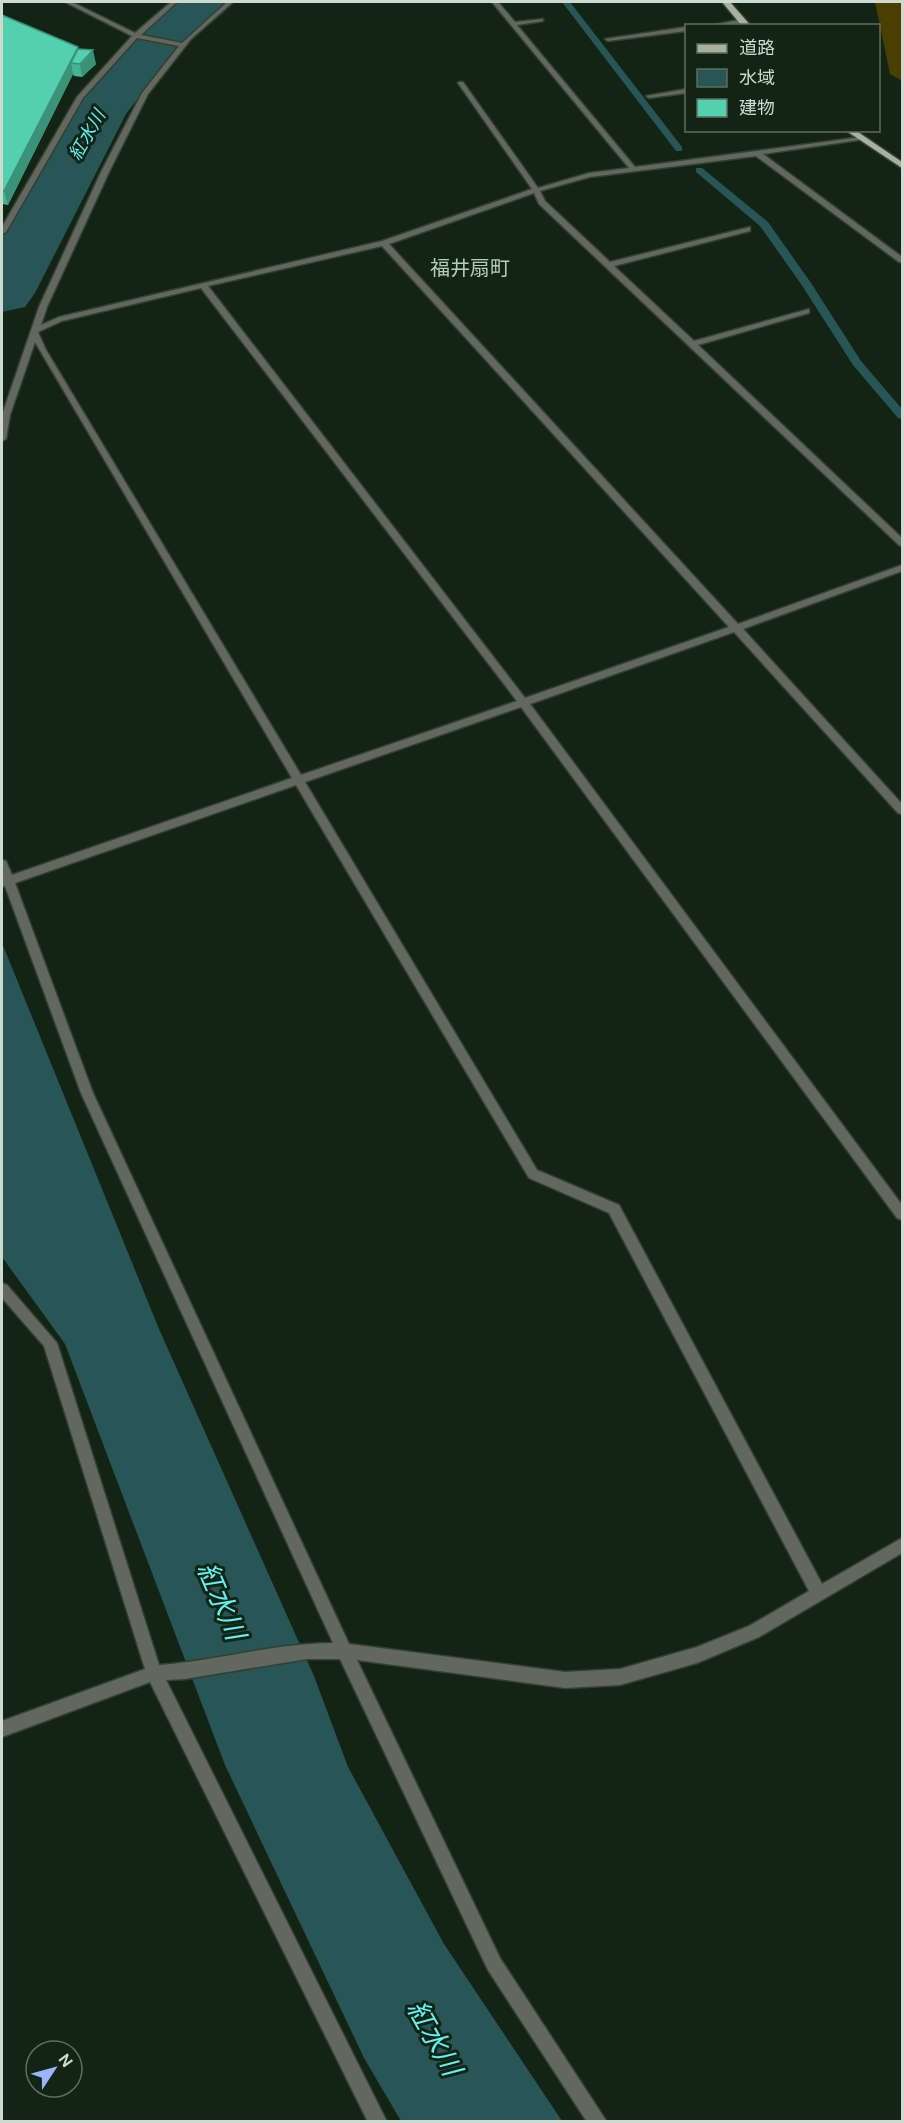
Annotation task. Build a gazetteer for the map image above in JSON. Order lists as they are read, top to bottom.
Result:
{
  "districts": ["福井扇町"],
  "water": ["紅水川"],
  "legend": ["道路", "水域", "建物"],
  "north": "top right"
}
